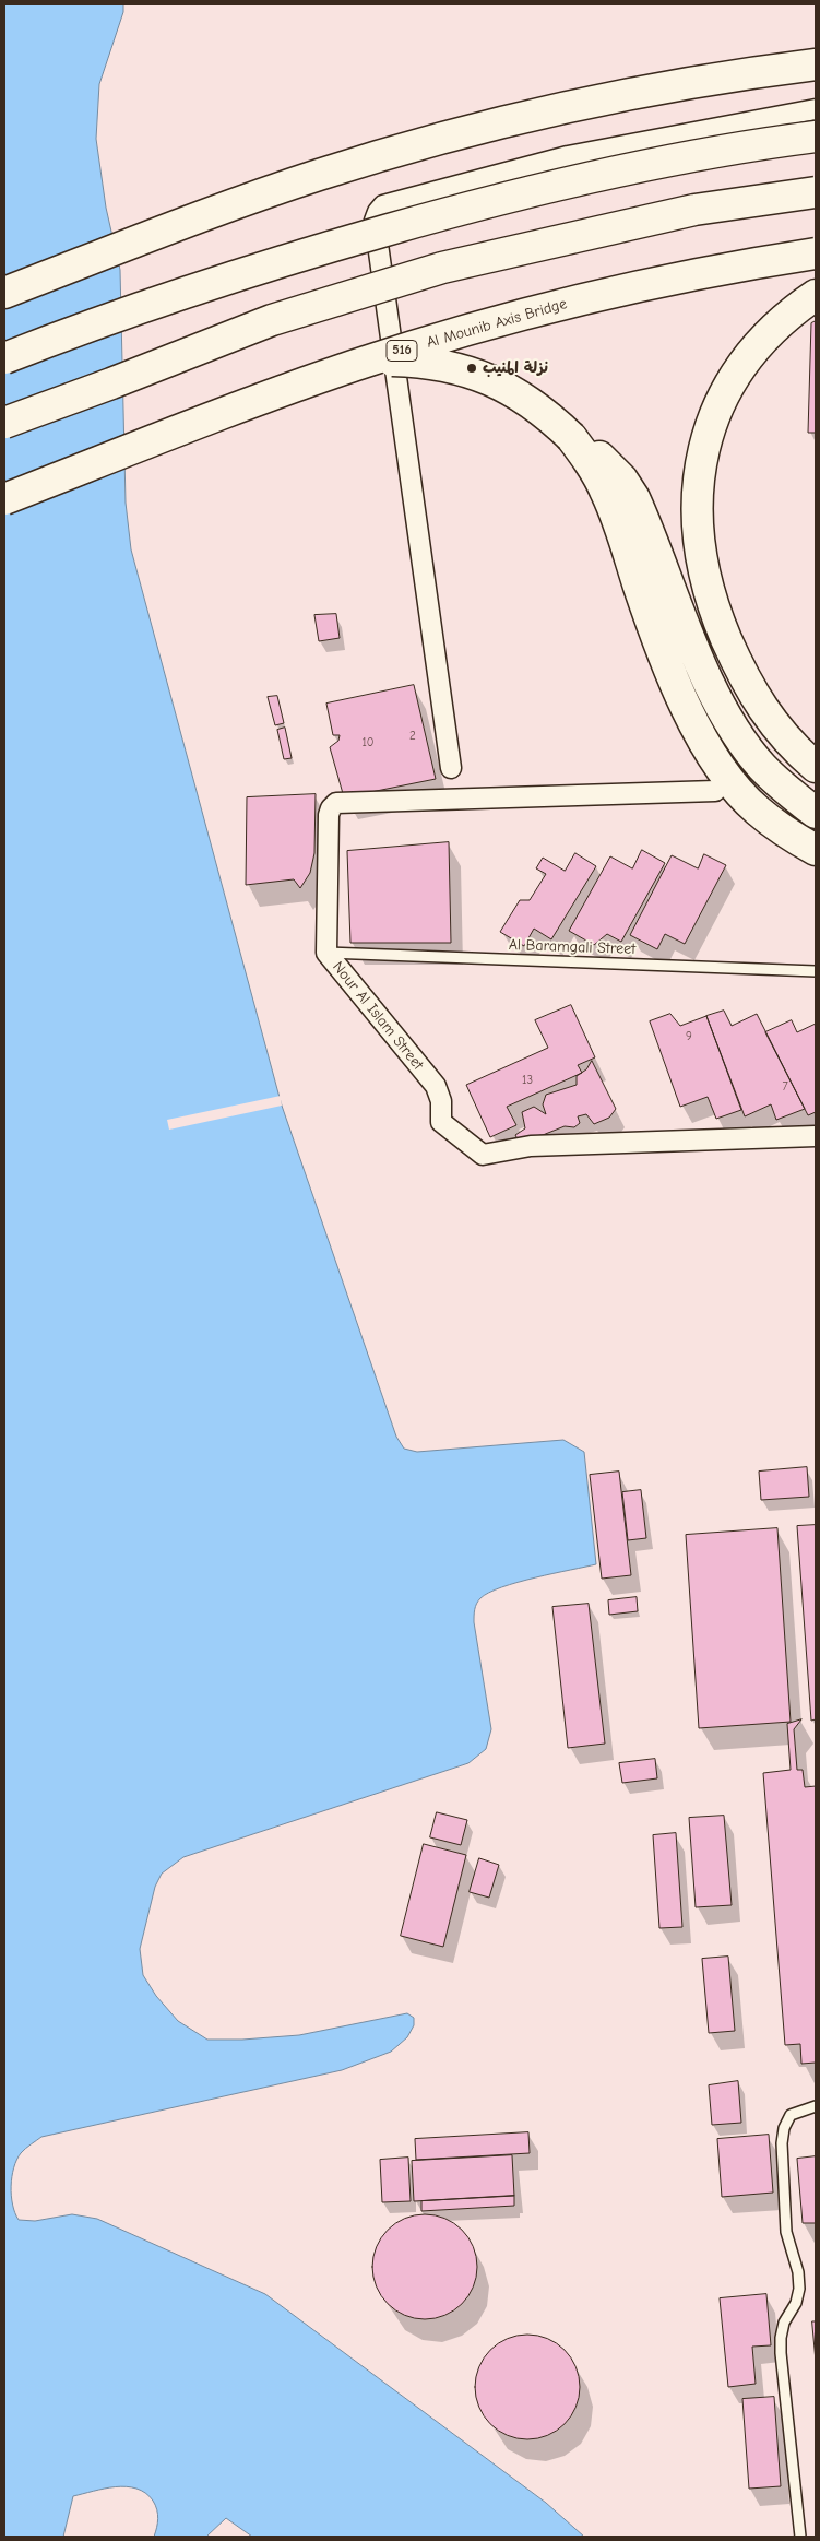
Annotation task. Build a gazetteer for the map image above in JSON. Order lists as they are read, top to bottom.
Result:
{
  "streets": {
    "highway": ["Al Mounib Axis Bridge", "516"],
    "street": ["Nour Al Islam Street"],
    "lane": ["Al Baramgali Street"]
  },
  "crossings": [
    ["Al Baramgali Street", "Nour Al Islam Street"]
  ],
  "places": ["نزلة المنيب"],
  "house_numbers": [
    "2",
    "10",
    "9",
    "13",
    "7"
  ]
}
